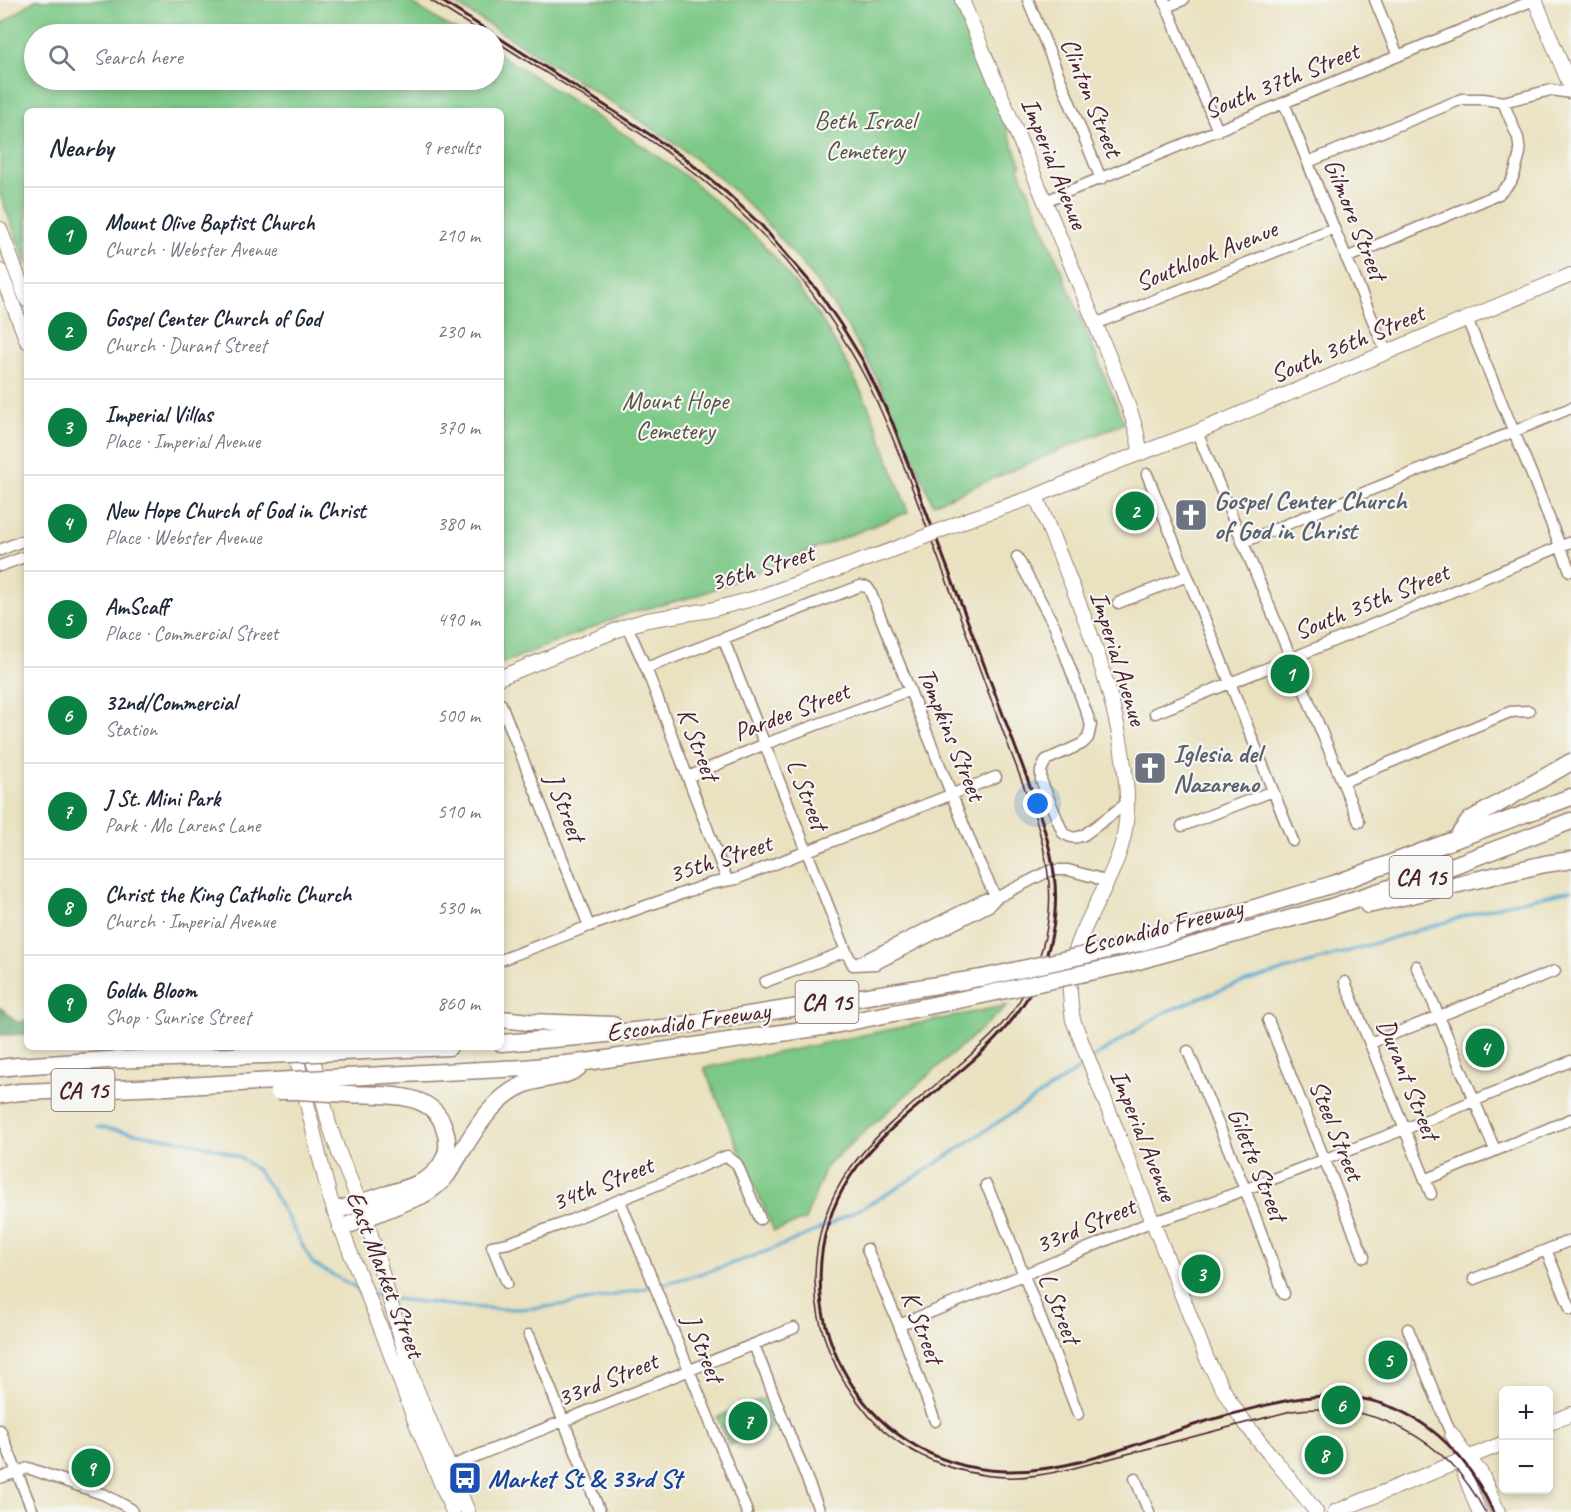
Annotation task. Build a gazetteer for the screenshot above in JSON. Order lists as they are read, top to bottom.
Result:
{
  "streets": {
    "highway": ["CA 15", "Escondido Freeway"],
    "main road": [
      "Imperial Avenue",
      "South 36th Street",
      "36th Street",
      "East Market Street"
    ],
    "street": [
      "South 37th Street",
      "Clinton Street",
      "Gilmore Street",
      "Southlook Avenue",
      "South 35th Street",
      "Pardee Street",
      "Tompkins Street",
      "K Street",
      "L Street",
      "J Street",
      "35th Street",
      "Durant Street",
      "Steel Street",
      "Gilette Street",
      "34th Street",
      "33rd Street"
    ]
  },
  "crossings": [
    ["South 37th Street", "Clinton Street"],
    ["South 37th Street", "Imperial Avenue"],
    ["South 37th Street", "Gilmore Street"],
    ["Imperial Avenue", "Southlook Avenue"],
    ["Imperial Avenue", "South 36th Street"],
    ["Imperial Avenue", "36th Street"],
    ["Imperial Avenue", "33rd Street"],
    ["Gilmore Street", "Southlook Avenue"],
    ["Gilmore Street", "South 36th Street"],
    ["36th Street", "Tompkins Street"],
    ["36th Street", "K Street"],
    ["36th Street", "L Street"],
    ["Pardee Street", "Tompkins Street"],
    ["Pardee Street", "K Street"],
    ["Pardee Street", "L Street"],
    ["Tompkins Street", "L Street"],
    ["Tompkins Street", "35th Street"],
    ["K Street", "35th Street"],
    ["K Street", "33rd Street"],
    ["L Street", "35th Street"],
    ["L Street", "33rd Street"],
    ["J Street", "35th Street"],
    ["J Street", "34th Street"],
    ["J Street", "33rd Street"],
    ["CA 15", "Escondido Freeway"],
    ["Durant Street", "33rd Street"],
    ["Steel Street", "33rd Street"],
    ["Gilette Street", "33rd Street"],
    ["33rd Street", "East Market Street"]
  ],
  "parks": ["Beth Israel Cemetery", "Mount Hope Cemetery"],
  "places": {
    "church": ["Gospel Center Church of God in Christ", "Iglesia del Nazareno"],
    "bus stop": ["Market St & 33rd St"]
  },
  "page": {
    "search": "Search here",
    "heading": ["Nearby", "9 results"],
    "list": [
      {
        "mark": "1",
        "name": "Mount Olive Baptist Church",
        "note": "Church · Webster Avenue",
        "value": "210 m"
      },
      {
        "mark": "2",
        "name": "Gospel Center Church of God",
        "note": "Church · Durant Street",
        "value": "230 m"
      },
      {
        "mark": "3",
        "name": "Imperial Villas",
        "note": "Place · Imperial Avenue",
        "value": "370 m"
      },
      {
        "mark": "4",
        "name": "New Hope Church of God in Christ",
        "note": "Place · Webster Avenue",
        "value": "380 m"
      },
      {
        "mark": "5",
        "name": "AmScaff",
        "note": "Place · Commercial Street",
        "value": "490 m"
      },
      {
        "mark": "6",
        "name": "32nd/Commercial",
        "note": "Station",
        "value": "500 m"
      },
      {
        "mark": "7",
        "name": "J St. Mini Park",
        "note": "Park · Mc Larens Lane",
        "value": "510 m"
      },
      {
        "mark": "8",
        "name": "Christ the King Catholic Church",
        "note": "Church · Imperial Avenue",
        "value": "530 m"
      },
      {
        "mark": "9",
        "name": "Goldn Bloom",
        "note": "Shop · Sunrise Street",
        "value": "860 m"
      }
    ],
    "pins": [
      "2",
      "1",
      "4",
      "3",
      "5",
      "6",
      "7",
      "8",
      "9"
    ],
    "map_buttons": ["+", "−"]
  }
}
